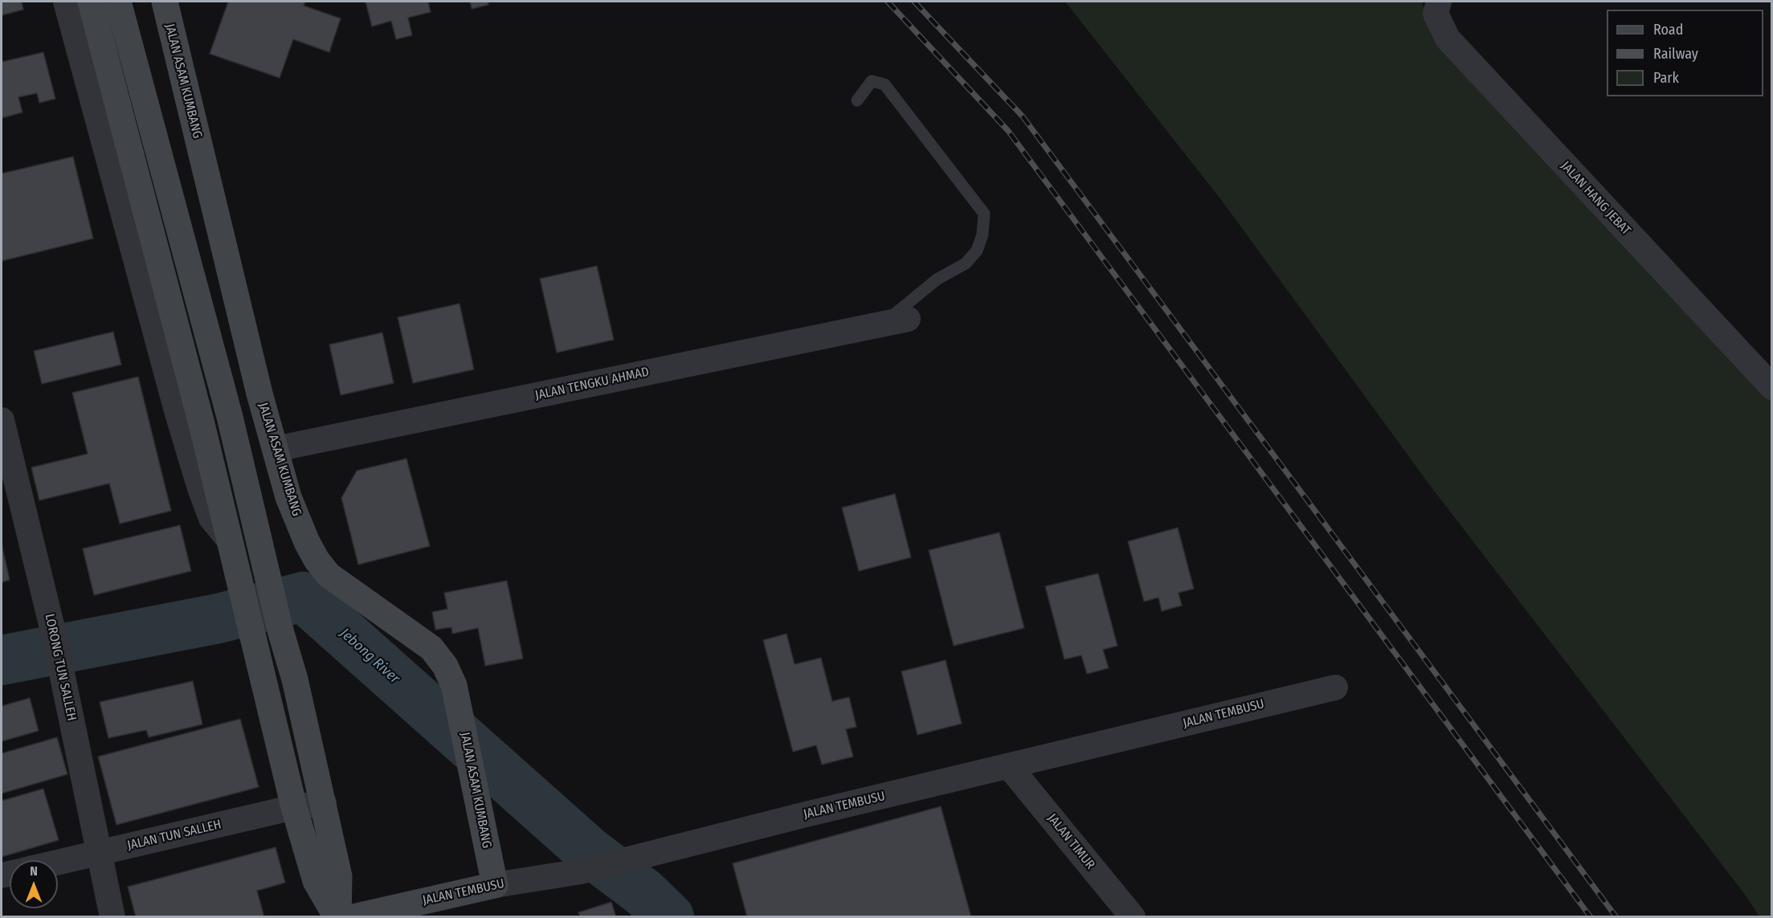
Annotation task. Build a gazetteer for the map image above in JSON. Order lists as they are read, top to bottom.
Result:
{
  "streets": {
    "main road": ["JALAN ASAM KUMBANG", "JALAN TEMBUSU"],
    "street": [
      "JALAN HANG JEBAT",
      "JALAN TENGKU AHMAD",
      "LORONG TUN SALLEH",
      "JALAN TUN SALLEH",
      "JALAN TIMUR"
    ]
  },
  "crossings": [
    ["JALAN ASAM KUMBANG", "JALAN TENGKU AHMAD"],
    ["JALAN ASAM KUMBANG", "JALAN TEMBUSU"],
    ["LORONG TUN SALLEH", "JALAN TUN SALLEH"],
    ["JALAN TEMBUSU", "JALAN TIMUR"]
  ],
  "water": ["Jebong River"],
  "legend": ["Road", "Railway", "Park"],
  "north": "top"
}
